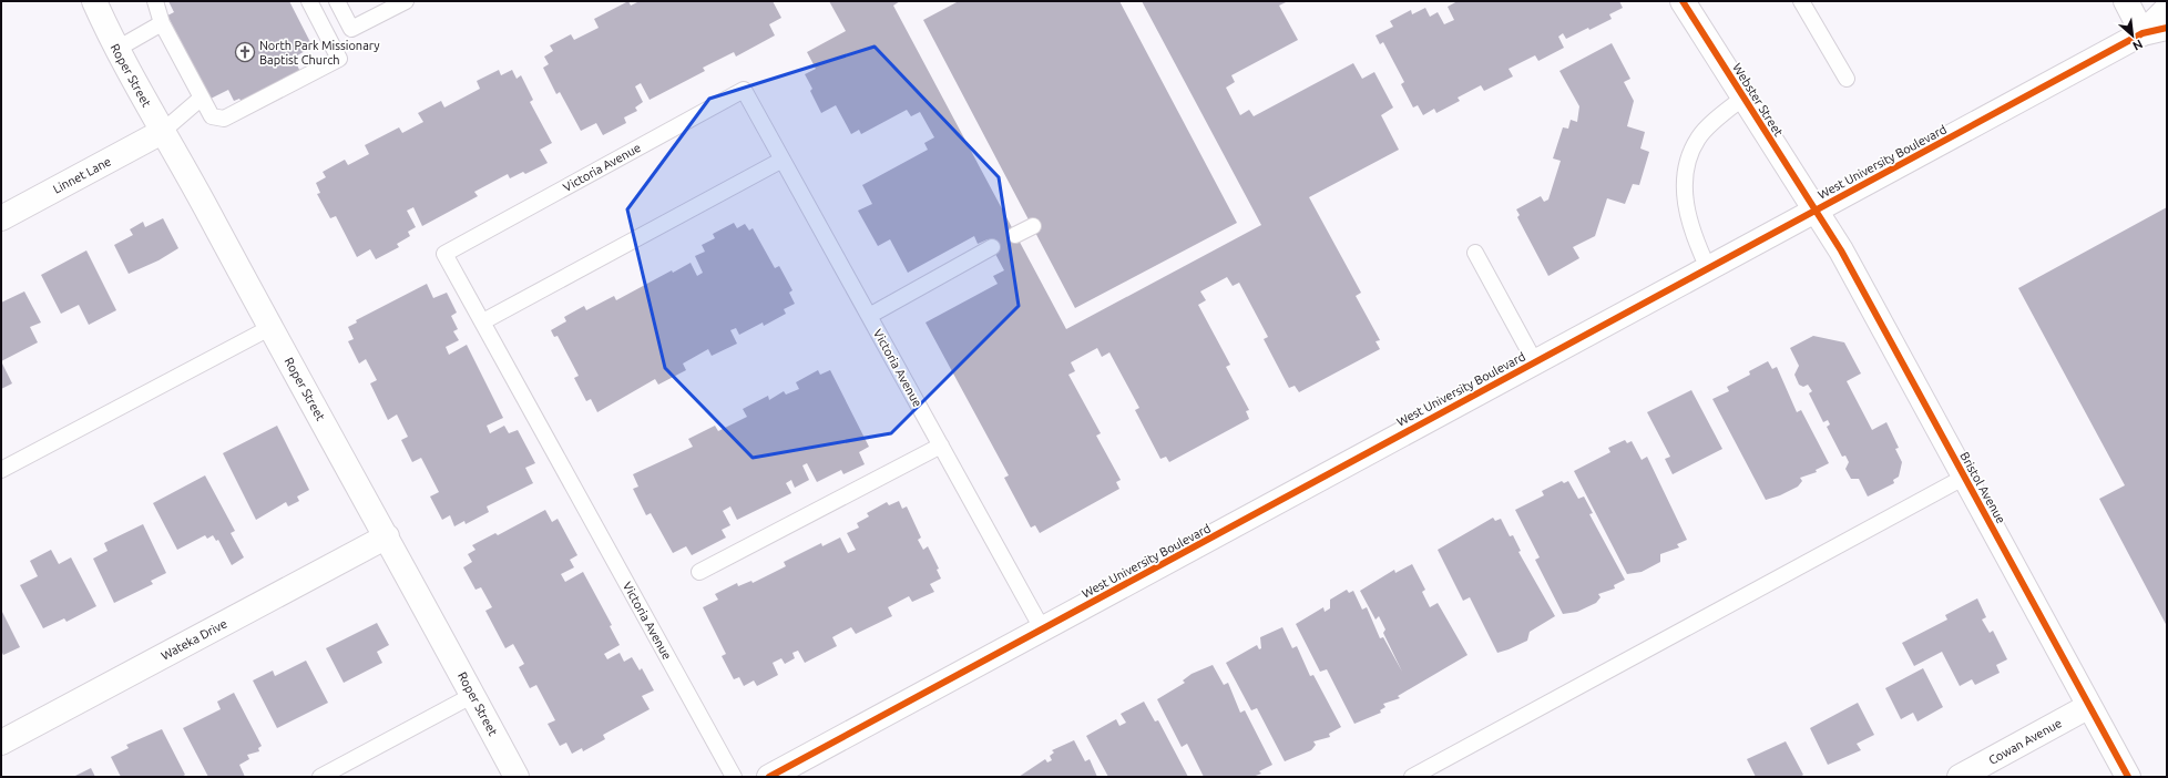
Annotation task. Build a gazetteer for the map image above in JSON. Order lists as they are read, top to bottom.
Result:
{
  "streets": {
    "street": [
      "Roper Street",
      "Webster Street",
      "West University Boulevard",
      "Linnet Lane",
      "Bristol Avenue",
      "Wateka Drive",
      "Cowan Avenue"
    ],
    "lane": ["Victoria Avenue"]
  },
  "crossings": [
    ["Roper Street", "Linnet Lane"],
    ["Roper Street", "Wateka Drive"],
    ["Webster Street", "West University Boulevard"],
    ["Webster Street", "Bristol Avenue"],
    ["West University Boulevard", "Victoria Avenue"],
    ["West University Boulevard", "Bristol Avenue"],
    ["Bristol Avenue", "Cowan Avenue"]
  ],
  "places": {
    "church": ["North Park Missionary Baptist Church"]
  },
  "north": "bottom right"
}
